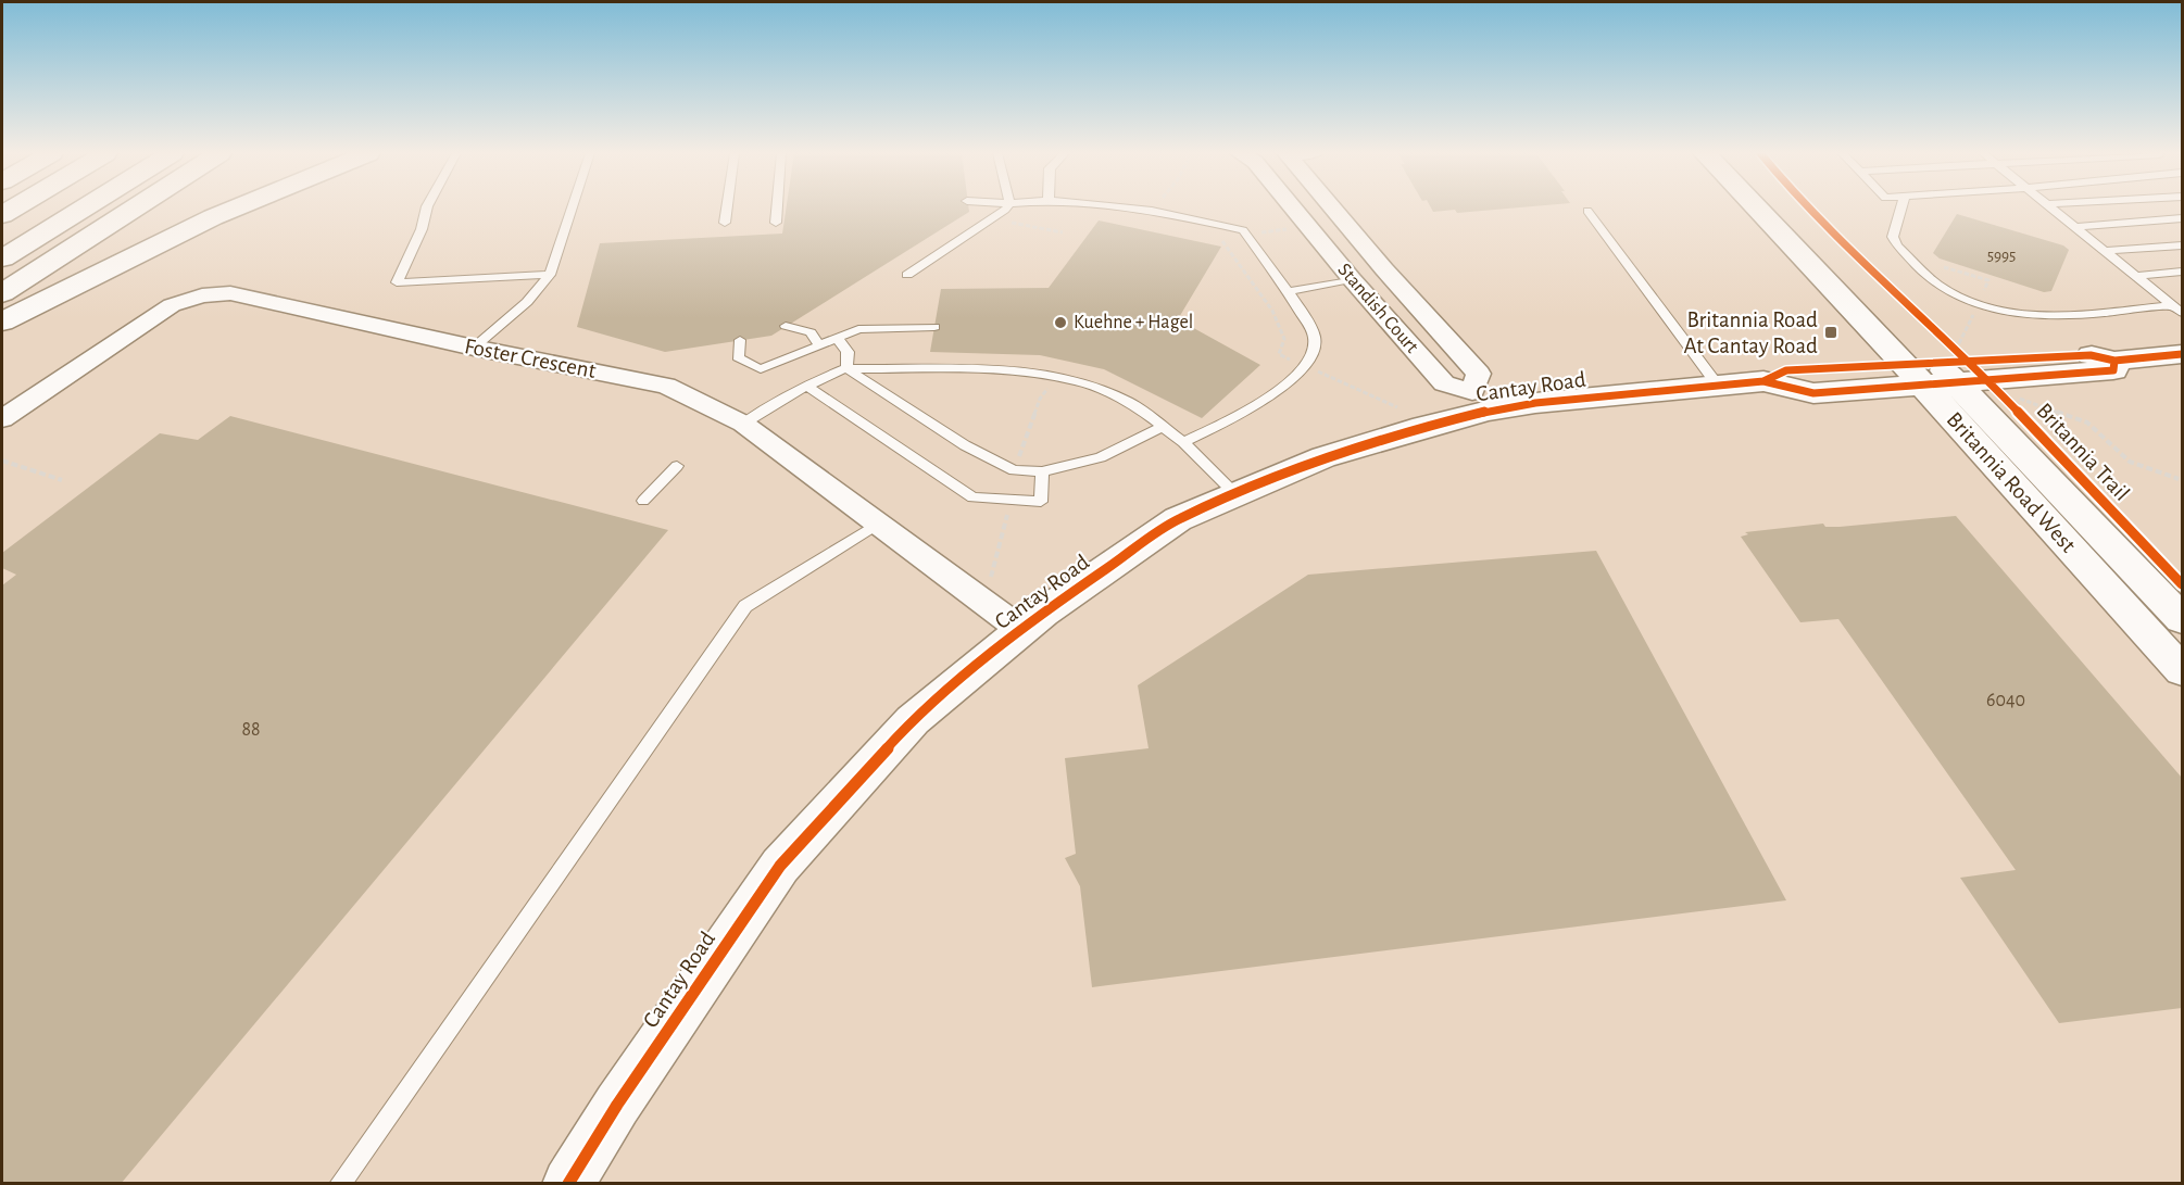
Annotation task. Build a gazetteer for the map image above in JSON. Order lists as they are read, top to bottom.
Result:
{
  "streets": {
    "main road": ["Cantay Road", "Britannia Road West"],
    "street": ["Standish Court", "Foster Crescent"],
    "cycle path": ["Britannia Trail"]
  },
  "crossings": [
    ["Standish Court", "Cantay Road"],
    ["Foster Crescent", "Cantay Road"],
    ["Cantay Road", "Britannia Trail"],
    ["Cantay Road", "Britannia Road West"],
    ["Britannia Trail", "Britannia Road West"]
  ],
  "places": {
    "other": ["Kuehne + Hagel"],
    "transit": ["Britannia Road At Cantay Road"]
  },
  "house_numbers": ["5995", "6040", "88"]
}
